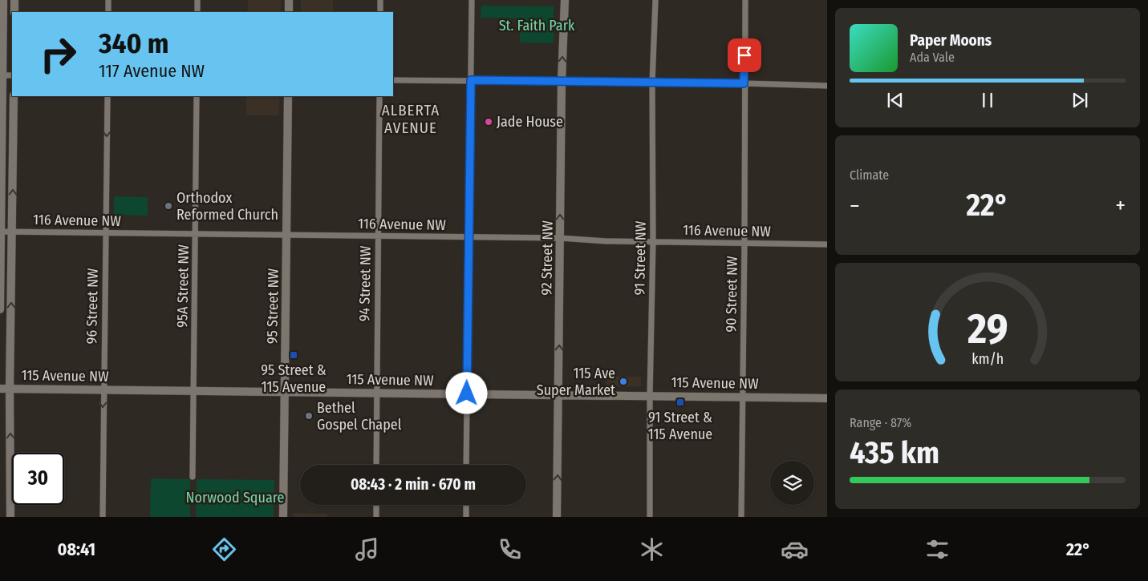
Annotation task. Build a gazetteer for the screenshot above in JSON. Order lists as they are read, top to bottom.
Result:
{
  "streets": {
    "street": [
      "116 Avenue NW",
      "92 Street NW",
      "91 Street NW",
      "94 Street NW",
      "95A Street NW",
      "90 Street NW",
      "96 Street NW",
      "95 Street NW",
      "115 Avenue NW"
    ]
  },
  "crossings": [
    ["116 Avenue NW", "92 Street NW"],
    ["116 Avenue NW", "91 Street NW"],
    ["116 Avenue NW", "94 Street NW"],
    ["116 Avenue NW", "95A Street NW"],
    ["116 Avenue NW", "90 Street NW"],
    ["116 Avenue NW", "96 Street NW"],
    ["116 Avenue NW", "95 Street NW"],
    ["92 Street NW", "115 Avenue NW"],
    ["91 Street NW", "115 Avenue NW"],
    ["94 Street NW", "115 Avenue NW"],
    ["95A Street NW", "115 Avenue NW"],
    ["90 Street NW", "115 Avenue NW"],
    ["96 Street NW", "115 Avenue NW"],
    ["95 Street NW", "115 Avenue NW"]
  ],
  "one_way": ["92 Street NW", "96 Street NW"],
  "districts": ["ALBERTA AVENUE"],
  "parks": ["St. Faith Park", "Norwood Square"],
  "places": {
    "other": [
      "Jade House",
      "Orthodox Reformed Church",
      "115 Ave Super Market",
      "Bethel Gospel Chapel"
    ],
    "transit": ["95 Street & 115 Avenue", "91 Street & 115 Avenue"]
  },
  "page": {
    "turn": ["340 m", "117 Avenue NW"],
    "song": ["Paper Moons", "Ada Vale"],
    "tile": [
      "Climate",
      ["Range · 87%", "435 km"]
    ],
    "heat": ["−", "22°", "+"],
    "limit": "30",
    "trip": "08:43 · 2 min · 670 m",
    "tabs": ["08:41", "22°"],
    "gauge": ["29", "km/h"]
  }
}
